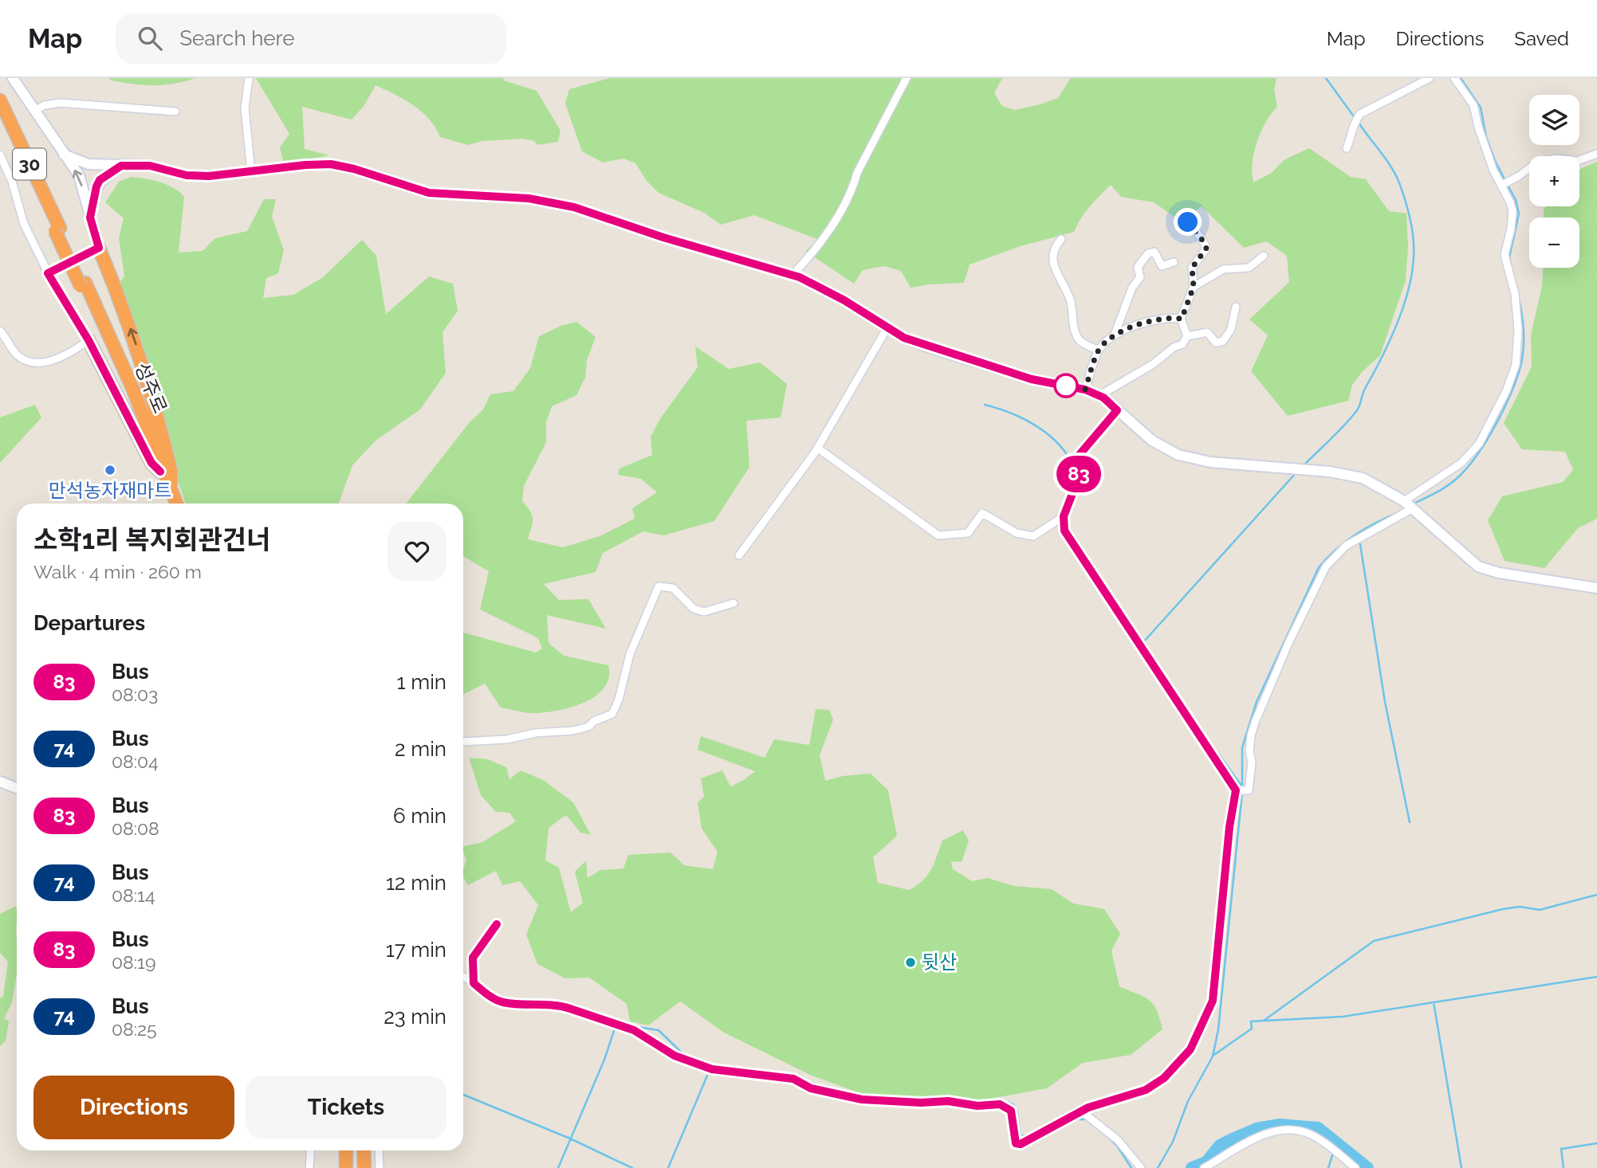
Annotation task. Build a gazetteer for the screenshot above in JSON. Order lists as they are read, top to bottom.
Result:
{
  "streets": {
    "highway": ["30", "성주로"]
  },
  "crossings": [
    ["30", "성주로"]
  ],
  "places": ["만석농자재마트", "뒷산"],
  "lines": ["bus line 83"],
  "page": {
    "header": "Map",
    "search": "Search here",
    "nav": ["Map", "Directions", "Saved"],
    "on_map": "83",
    "map_buttons": ["+", "−"],
    "heading": [
      ["소학1리 복지회관건너", "Walk · 4 min · 260 m"],
      "Departures"
    ],
    "list": [
      {
        "mark": "83",
        "name": "Bus",
        "note": "08:03",
        "value": "1 min"
      },
      {
        "mark": "74",
        "name": "Bus",
        "note": "08:04",
        "value": "2 min"
      },
      {
        "mark": "83",
        "name": "Bus",
        "note": "08:08",
        "value": "6 min"
      },
      {
        "mark": "74",
        "name": "Bus",
        "note": "08:14",
        "value": "12 min"
      },
      {
        "mark": "83",
        "name": "Bus",
        "note": "08:19",
        "value": "17 min"
      },
      {
        "mark": "74",
        "name": "Bus",
        "note": "08:25",
        "value": "23 min"
      }
    ],
    "buttons": ["Directions", "Tickets"]
  }
}
